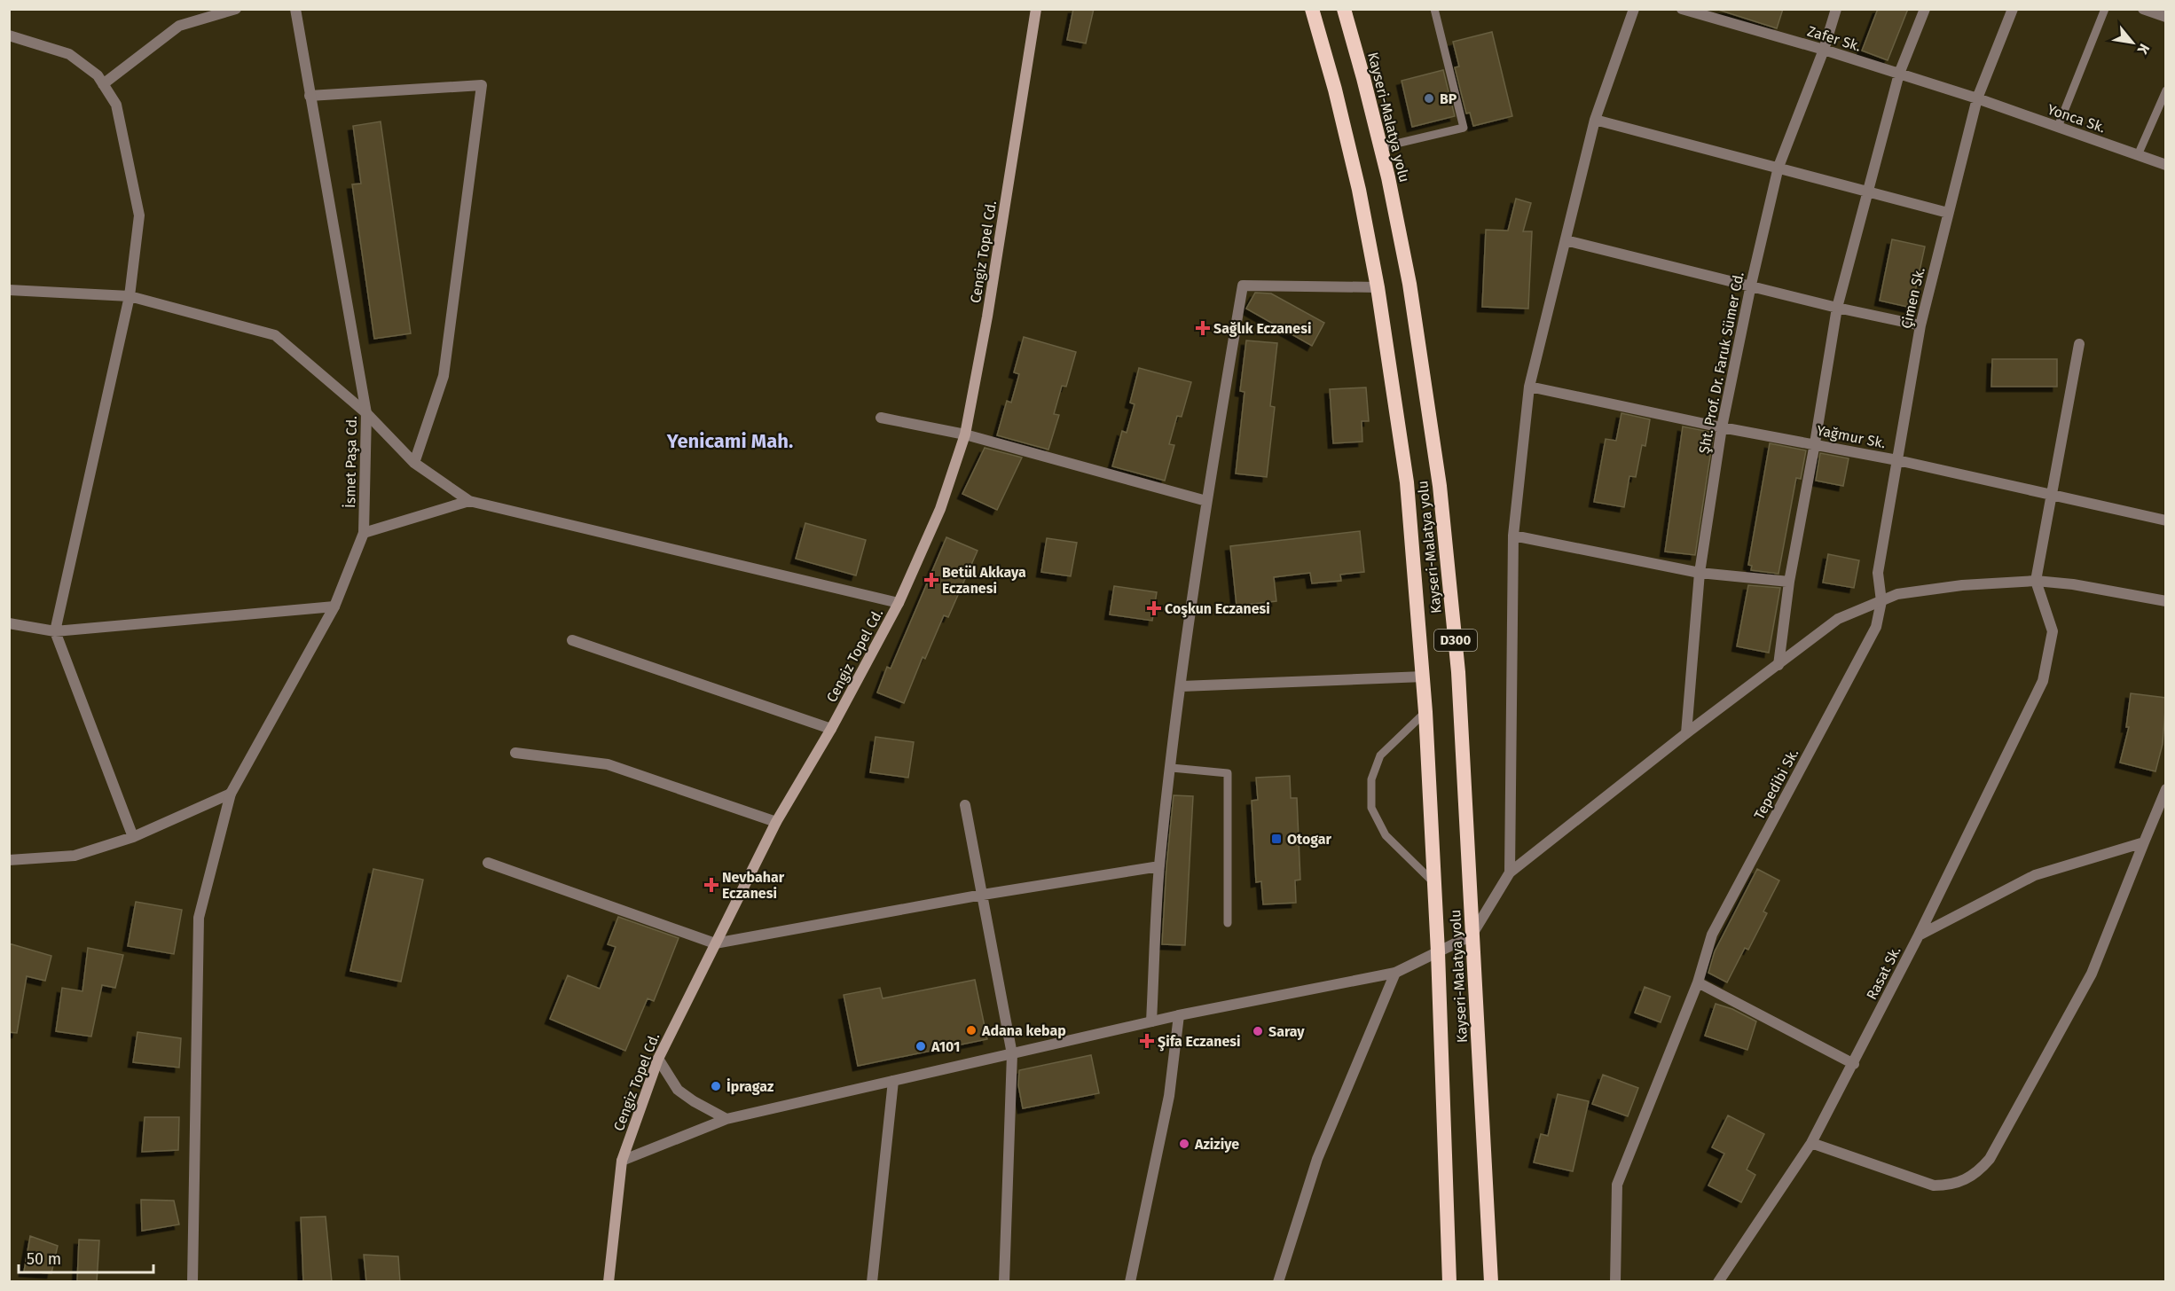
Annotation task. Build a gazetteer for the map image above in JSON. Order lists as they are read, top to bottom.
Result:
{
  "streets": {
    "highway": ["Kayseri-Malatya yolu", "D300"],
    "main road": ["Cengiz Topel Cd."],
    "street": [
      "Zafer Sk.",
      "Yonca Sk.",
      "Çimen Sk.",
      "Şht. Prof. Dr. Faruk Sümer Cd.",
      "Yağmur Sk.",
      "İsmet Paşa Cd.",
      "Tepedibi Sk.",
      "Rasat Sk."
    ]
  },
  "crossings": [
    ["Zafer Sk.", "Yonca Sk."],
    ["Zafer Sk.", "Çimen Sk."],
    ["Zafer Sk.", "Şht. Prof. Dr. Faruk Sümer Cd."],
    ["Yonca Sk.", "Çimen Sk."],
    ["Çimen Sk.", "Yağmur Sk."],
    ["Çimen Sk.", "Tepedibi Sk."],
    ["Şht. Prof. Dr. Faruk Sümer Cd.", "Yağmur Sk."]
  ],
  "districts": ["Yenicami Mah."],
  "places": {
    "other": [
      "BP",
      "Adana kebap",
      "Saray",
      "A101",
      "İpragaz",
      "Aziziye"
    ],
    "health": [
      "Sağlık Eczanesi",
      "Betül Akkaya Eczanesi",
      "Coşkun Eczanesi",
      "Nevbahar Eczanesi",
      "Şifa Eczanesi"
    ],
    "transit": ["Otogar"]
  },
  "scale_bar": "50 m",
  "north": "bottom right"
}
